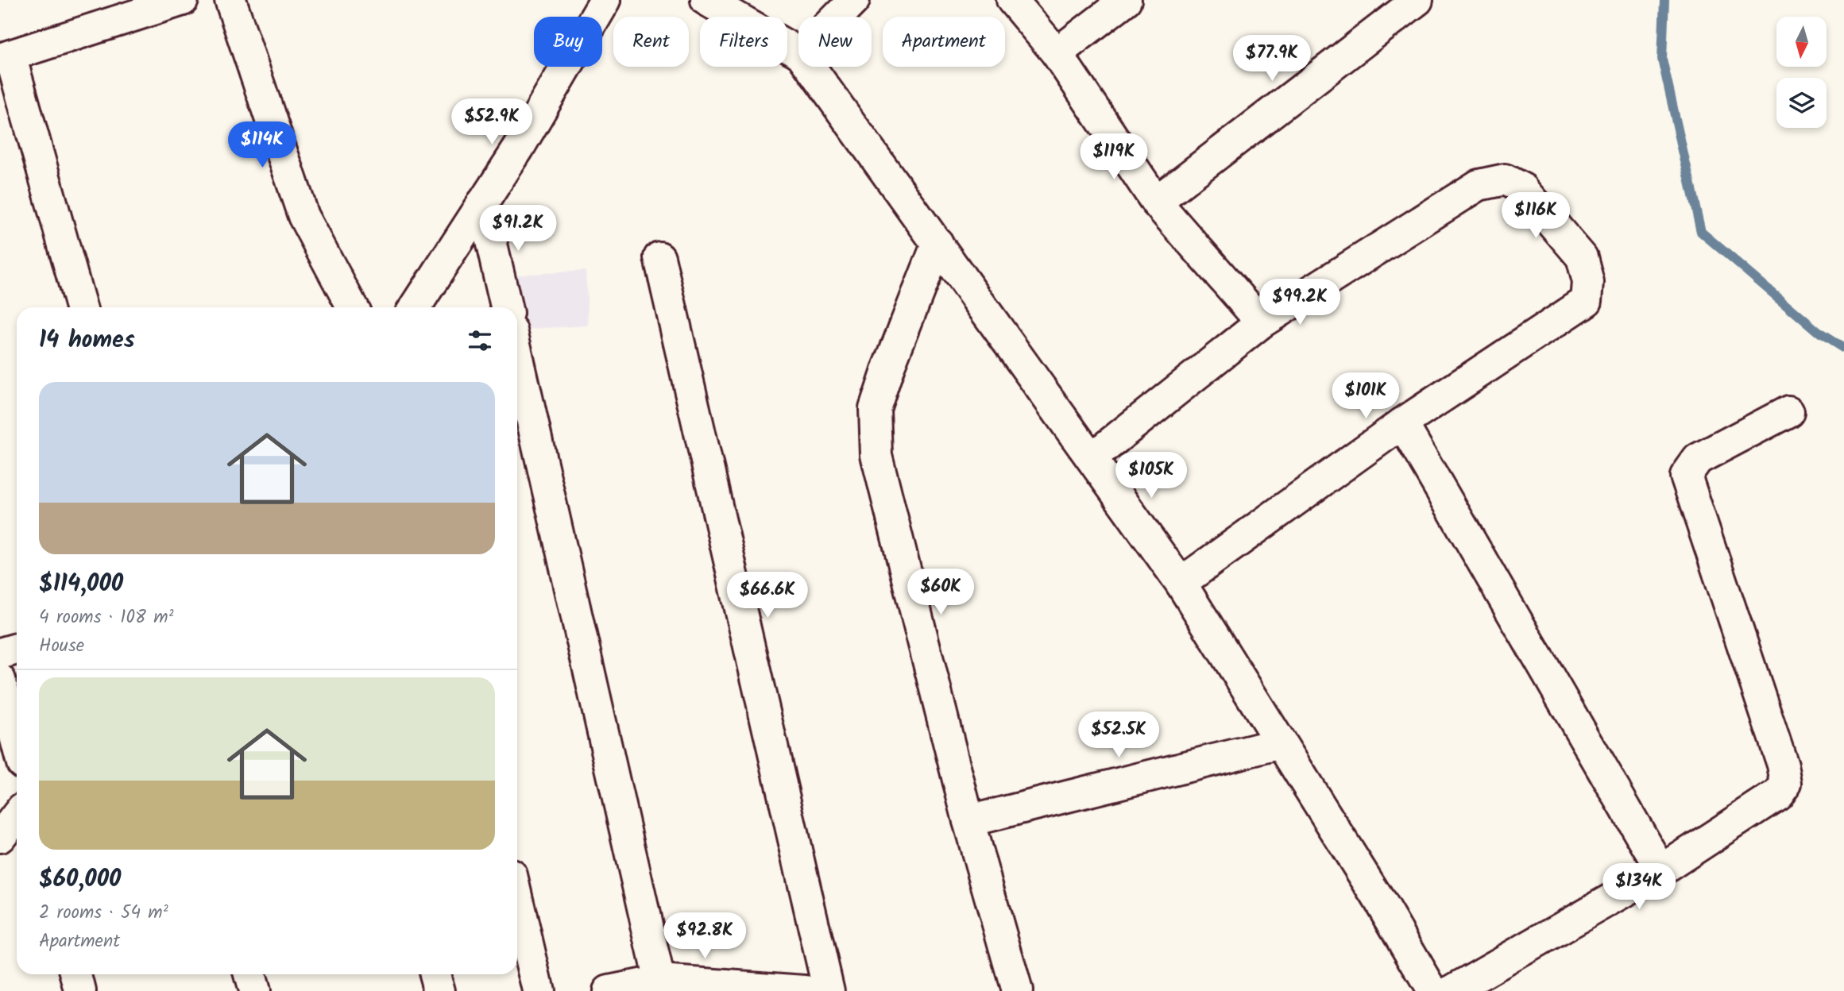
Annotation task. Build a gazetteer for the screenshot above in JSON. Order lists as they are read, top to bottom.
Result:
{
  "north": "bottom",
  "page": {
    "chip": [
      "Buy",
      "Rent",
      "Filters",
      "New",
      "Apartment"
    ],
    "price": [
      "$77.9K",
      "$52.9K",
      "$114K",
      "$119K",
      "$116K",
      "$91.2K",
      "$99.2K",
      "$101K",
      "$105K",
      "$60K",
      "$66.6K",
      "$52.5K",
      "$134K",
      "$92.8K"
    ],
    "heading": "14 homes",
    "list": [
      {
        "name": "$114,000",
        "note": "4 rooms · 108 m² · House"
      },
      {
        "name": "$60,000",
        "note": "2 rooms · 54 m² · Apartment"
      }
    ]
  }
}
